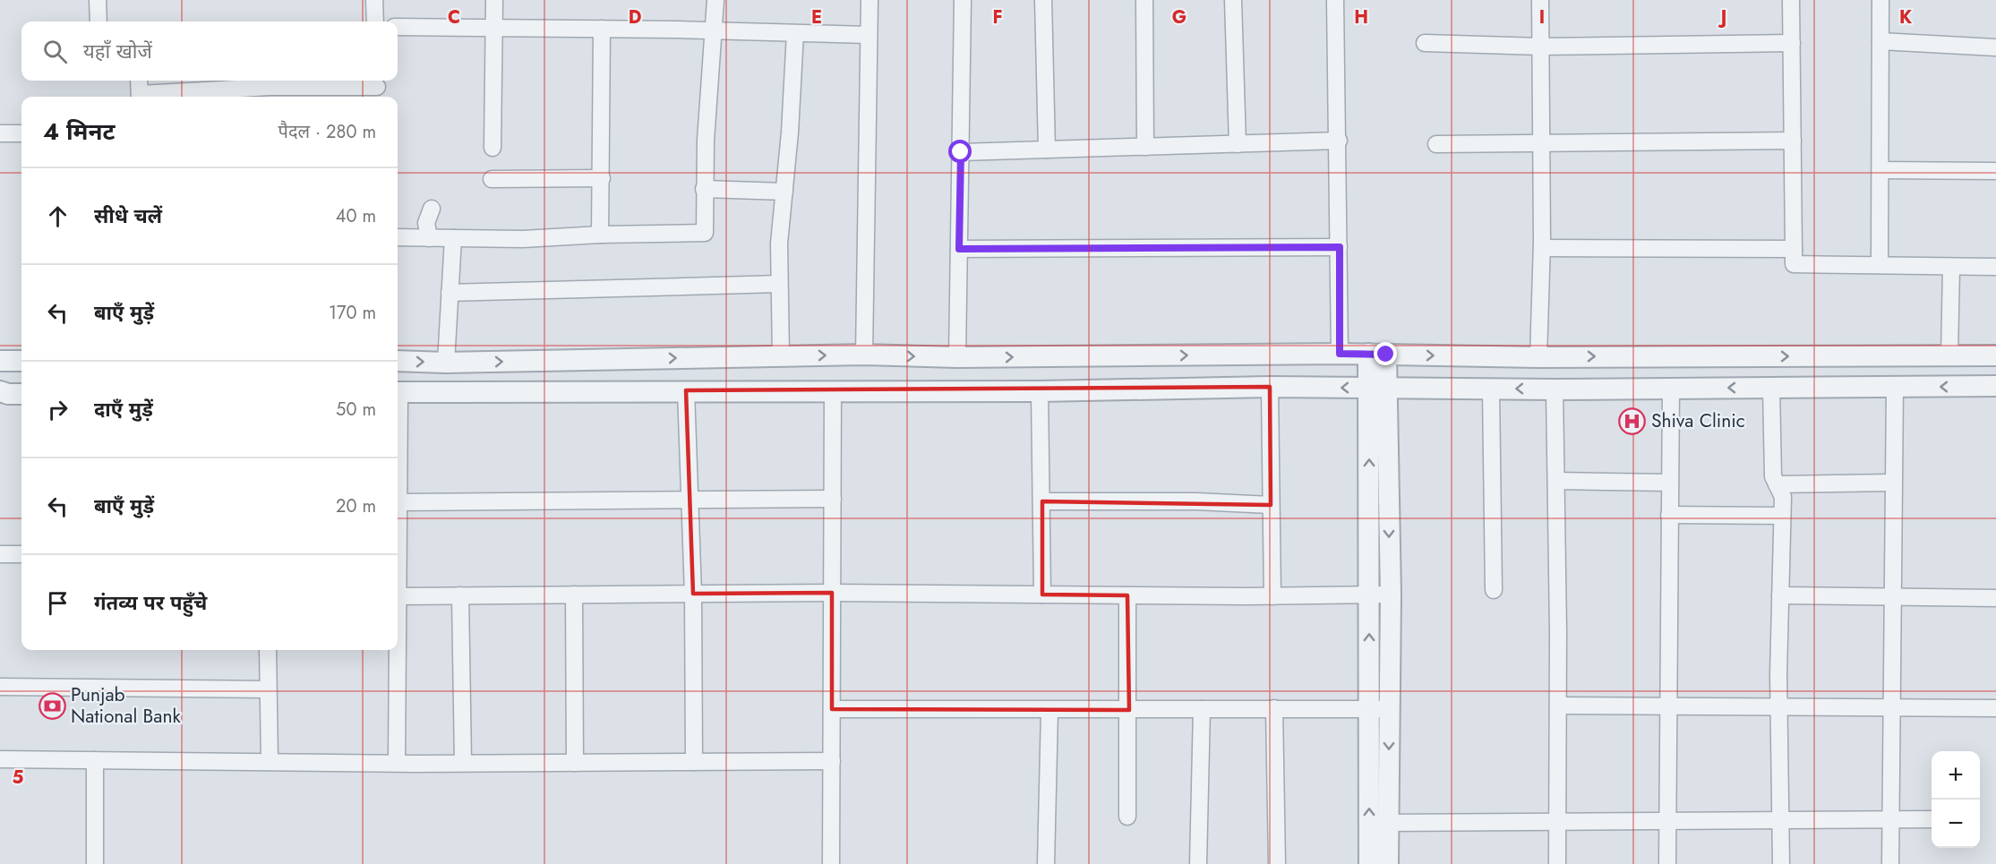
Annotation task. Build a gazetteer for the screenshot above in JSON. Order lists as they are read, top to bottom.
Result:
{
  "places": {
    "hospital": ["Shiva Clinic"],
    "bank": ["Punjab National Bank"]
  },
  "page": {
    "search": "यहाँ खोजें",
    "heading": ["4 मिनट", "पैदल · 280 m"],
    "list": [
      ["सीधे चलें", "40 m"],
      ["बाएँ मुड़ें", "170 m"],
      ["दाएँ मुड़ें", "50 m"],
      ["बाएँ मुड़ें", "20 m"],
      "गंतव्य पर पहुँचे"
    ],
    "map_buttons": ["+", "−"]
  },
  "grid": {
    "columns": [
      "C",
      "D",
      "E",
      "F",
      "G",
      "H",
      "I",
      "J",
      "K"
    ],
    "rows": ["5"]
  }
}
